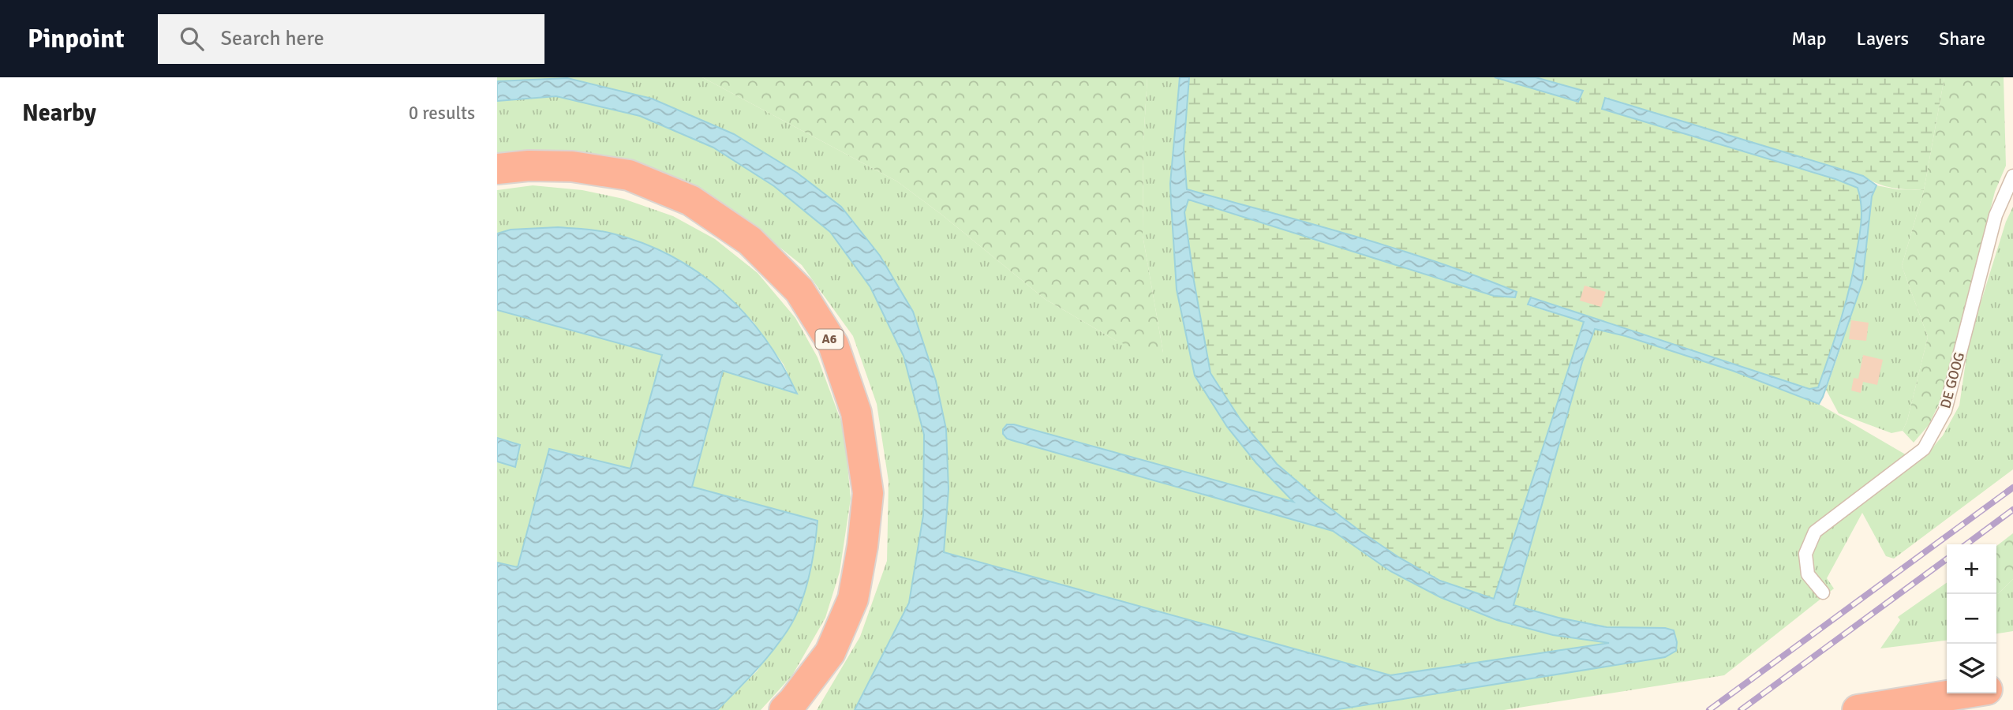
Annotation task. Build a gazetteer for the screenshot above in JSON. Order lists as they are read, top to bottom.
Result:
{
  "streets": {
    "highway": ["A6"],
    "lane": ["DE GOOG"]
  },
  "page": {
    "header": "Pinpoint",
    "search": "Search here",
    "nav": ["Map", "Layers", "Share"],
    "heading": ["Nearby", "0 results"],
    "map_buttons": ["+", "−"]
  }
}
